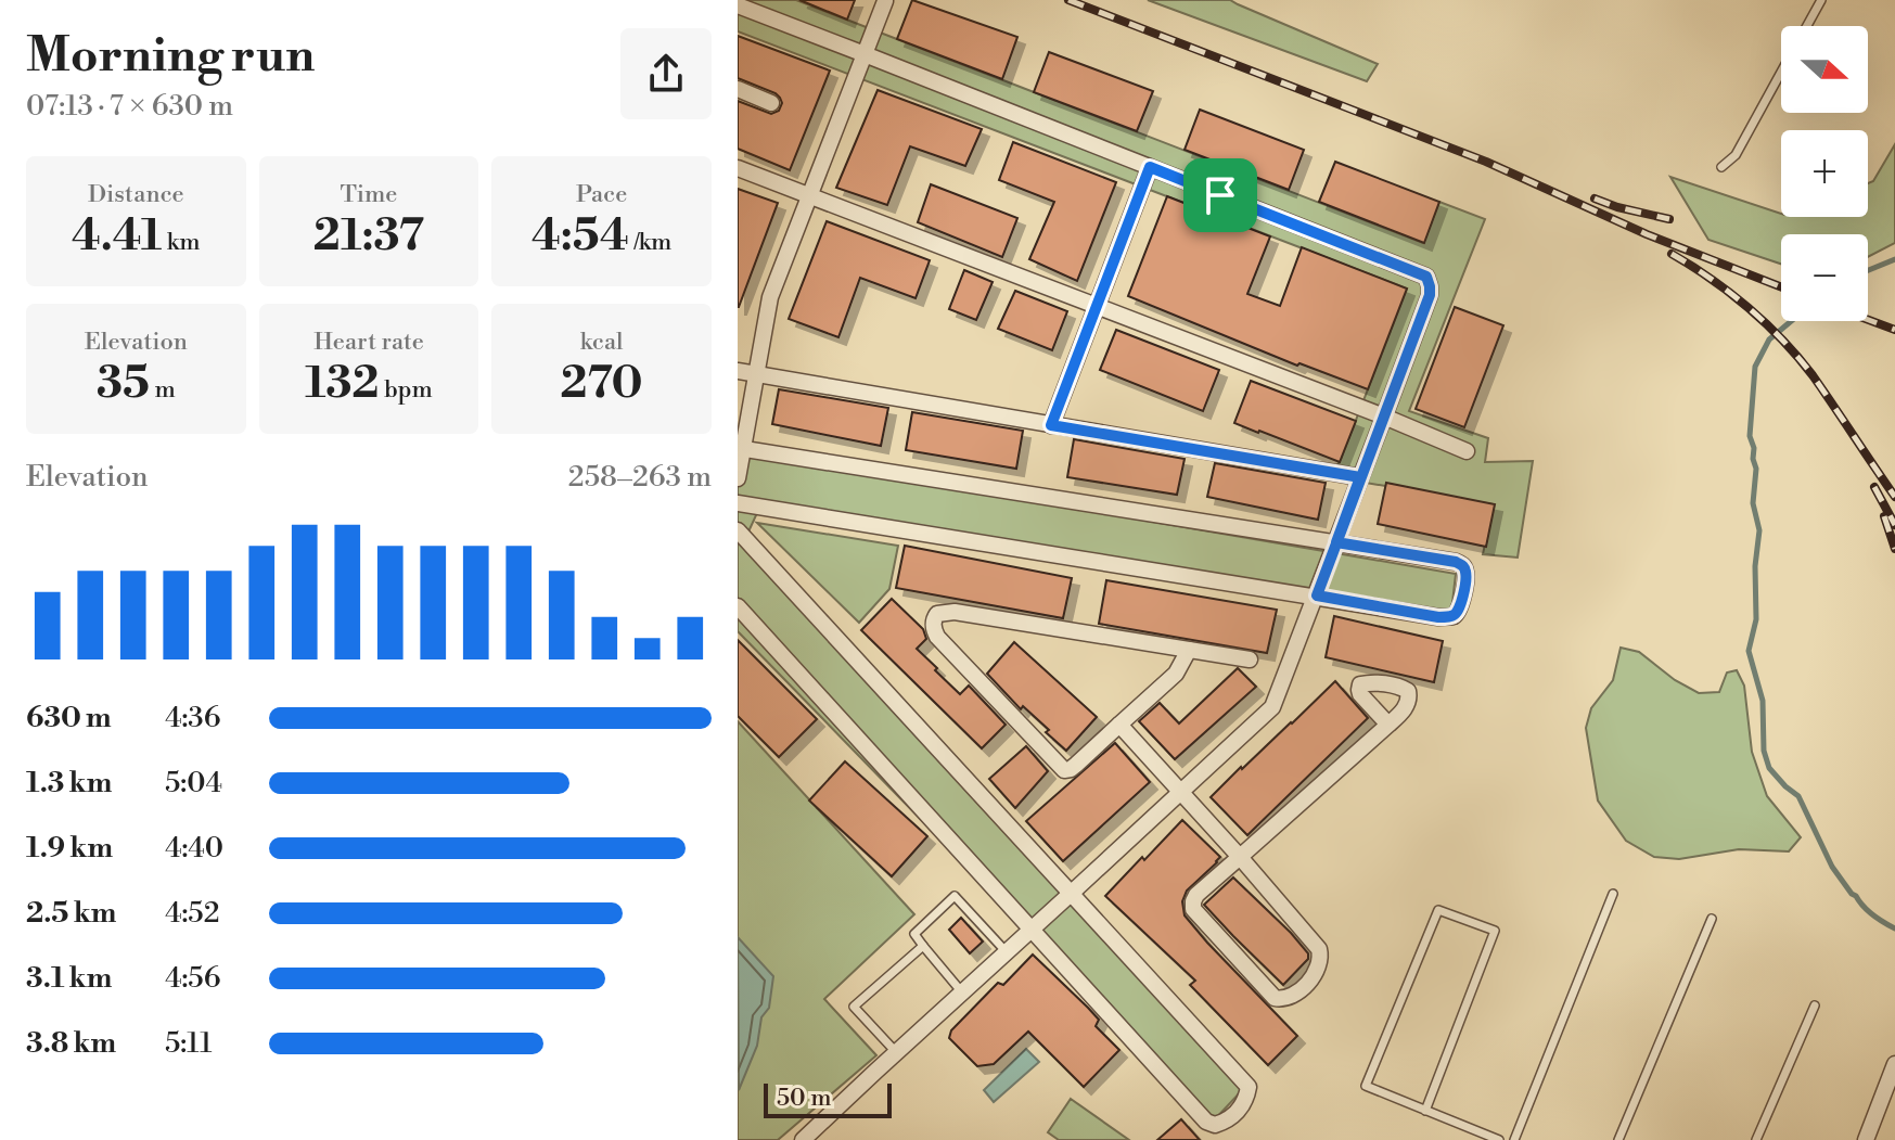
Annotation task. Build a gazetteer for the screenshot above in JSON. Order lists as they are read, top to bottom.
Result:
{
  "scale_bar": "50 m",
  "north": "right",
  "page": {
    "heading": ["Morning run", "07:13 · 7 × 630 m"],
    "map_buttons": ["+", "−"],
    "stats": [
      ["Distance", "4.41 km"],
      ["Time", "21:37"],
      ["Pace", "4:54 /km"],
      ["Elevation", "35 m"],
      ["Heart rate", "132 bpm"],
      ["kcal", "270"]
    ],
    "chart": ["Elevation", "258–263 m"],
    "list": [
      {
        "name": "630 m",
        "note": "4:36"
      },
      {
        "name": "1.3 km",
        "note": "5:04"
      },
      {
        "name": "1.9 km",
        "note": "4:40"
      },
      {
        "name": "2.5 km",
        "note": "4:52"
      },
      {
        "name": "3.1 km",
        "note": "4:56"
      },
      {
        "name": "3.8 km",
        "note": "5:11"
      }
    ],
    "scale": "50 m"
  }
}
